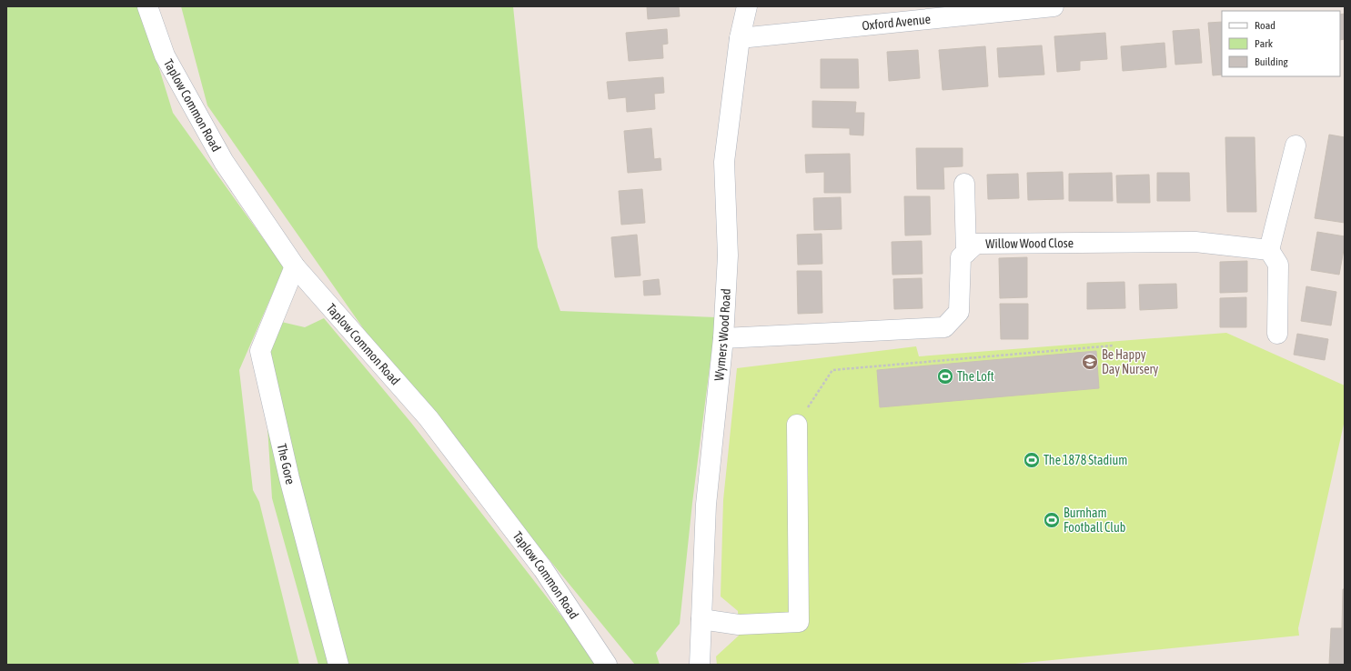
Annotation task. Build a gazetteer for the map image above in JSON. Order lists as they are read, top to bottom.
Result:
{
  "streets": {
    "street": [
      "Oxford Avenue",
      "Taplow Common Road",
      "Willow Wood Close",
      "Wymers Wood Road",
      "The Gore"
    ]
  },
  "crossings": [
    ["Oxford Avenue", "Wymers Wood Road"],
    ["Taplow Common Road", "The Gore"]
  ],
  "places": {
    "school or university": ["Be Happy Day Nursery"],
    "sports": ["The Loft", "The 1878 Stadium", "Burnham Football Club"]
  },
  "legend": ["Road", "Park", "Building"]
}
